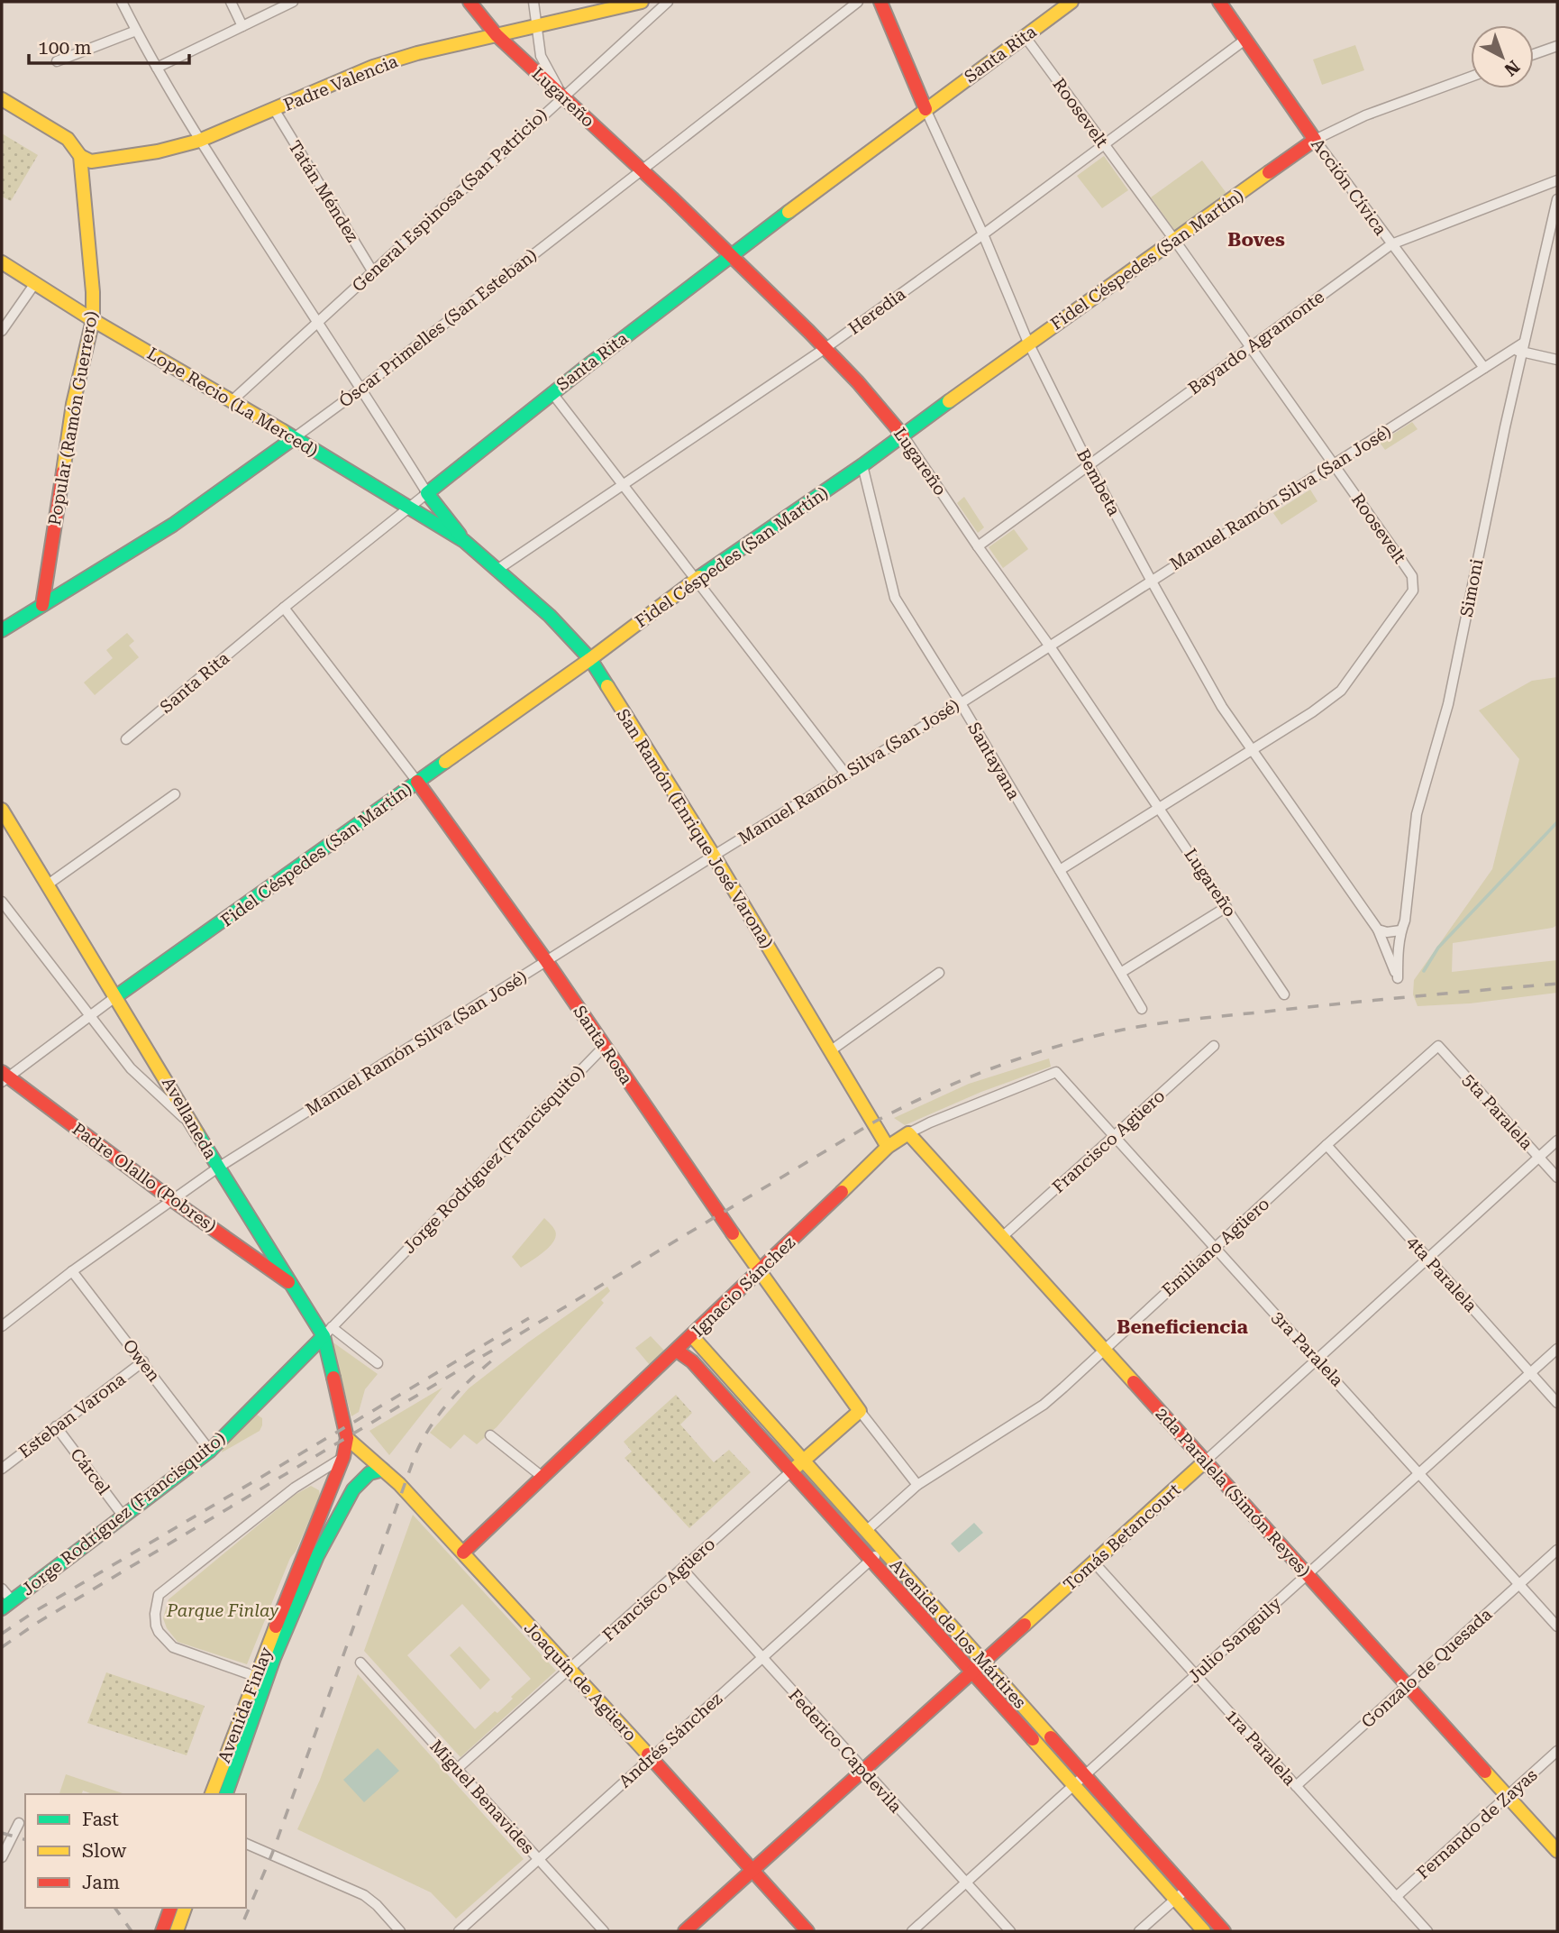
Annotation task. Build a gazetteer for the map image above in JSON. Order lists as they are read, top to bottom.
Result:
{
  "streets": {
    "main road": [
      "Santa Rita",
      "Padre Valencia",
      "Lugareño",
      "Acción Cívica",
      "Fidel Céspedes (San Martín)",
      "Óscar Primelles (San Esteban)",
      "Lope Recio (La Merced)",
      "Popular (Ramón Guerrero)",
      "Bembeta",
      "San Ramón (Enrique José Varona)",
      "Santa Rosa",
      "Avellaneda",
      "Francisco Agüero",
      "Jorge Rodríguez (Francisquito)",
      "Padre Olallo (Pobres)",
      "Ignacio Sánchez",
      "2da Paralela (Simón Reyes)",
      "Tomás Betancourt",
      "Avenida de los Mártires",
      "Joaquín de Agüero",
      "Avenida Finlay"
    ],
    "street": [
      "Roosevelt",
      "Tatán Méndez",
      "General Espinosa (San Patricio)",
      "Heredia",
      "Bayardo Agramonte",
      "Manuel Ramón Silva (San José)",
      "Simoni",
      "Santayana",
      "5ta Paralela",
      "Emiliano Agüero",
      "4ta Paralela",
      "3ra Paralela",
      "Owen",
      "Esteban Varona",
      "Cárcel",
      "Julio Sanguily",
      "Gonzalo de Quesada",
      "Andrés Sánchez",
      "1ra Paralela",
      "Federico Capdevila",
      "Miguel Benavides",
      "Fernando de Zayas"
    ]
  },
  "crossings": [
    ["Santa Rita", "Lugareño"],
    ["Santa Rita", "Roosevelt"],
    ["Santa Rita", "Lope Recio (La Merced)"],
    ["Santa Rita", "Bembeta"],
    ["Santa Rita", "Santa Rosa"],
    ["Padre Valencia", "Lugareño"],
    ["Padre Valencia", "Tatán Méndez"],
    ["Padre Valencia", "Popular (Ramón Guerrero)"],
    ["Lugareño", "Roosevelt"],
    ["Lugareño", "General Espinosa (San Patricio)"],
    ["Lugareño", "Fidel Céspedes (San Martín)"],
    ["Lugareño", "Heredia"],
    ["Lugareño", "Óscar Primelles (San Esteban)"],
    ["Lugareño", "Bayardo Agramonte"],
    ["Lugareño", "Manuel Ramón Silva (San José)"],
    ["Roosevelt", "Fidel Céspedes (San Martín)"],
    ["Roosevelt", "Heredia"],
    ["Roosevelt", "Bayardo Agramonte"],
    ["Roosevelt", "Bembeta"],
    ["Roosevelt", "Manuel Ramón Silva (San José)"],
    ["Roosevelt", "Santayana"],
    ["Acción Cívica", "Fidel Céspedes (San Martín)"],
    ["Acción Cívica", "Heredia"],
    ["Acción Cívica", "Bayardo Agramonte"],
    ["Acción Cívica", "Manuel Ramón Silva (San José)"],
    ["Tatán Méndez", "General Espinosa (San Patricio)"],
    ["General Espinosa (San Patricio)", "Lope Recio (La Merced)"],
    ["Fidel Céspedes (San Martín)", "Bembeta"],
    ["Fidel Céspedes (San Martín)", "Santayana"],
    ["Fidel Céspedes (San Martín)", "San Ramón (Enrique José Varona)"],
    ["Fidel Céspedes (San Martín)", "Santa Rosa"],
    ["Fidel Céspedes (San Martín)", "Avellaneda"],
    ["Fidel Céspedes (San Martín)", "Padre Olallo (Pobres)"],
    ["Heredia", "Bembeta"],
    ["Heredia", "San Ramón (Enrique José Varona)"],
    ["Óscar Primelles (San Esteban)", "Lope Recio (La Merced)"],
    ["Óscar Primelles (San Esteban)", "Popular (Ramón Guerrero)"],
    ["Bayardo Agramonte", "Bembeta"],
    ["Lope Recio (La Merced)", "Popular (Ramón Guerrero)"],
    ["Lope Recio (La Merced)", "San Ramón (Enrique José Varona)"],
    ["Bembeta", "Manuel Ramón Silva (San José)"],
    ["Bembeta", "Simoni"],
    ["Manuel Ramón Silva (San José)", "Simoni"],
    ["Manuel Ramón Silva (San José)", "Santayana"],
    ["Manuel Ramón Silva (San José)", "San Ramón (Enrique José Varona)"],
    ["Manuel Ramón Silva (San José)", "Santa Rosa"],
    ["Manuel Ramón Silva (San José)", "Avellaneda"],
    ["Manuel Ramón Silva (San José)", "Padre Olallo (Pobres)"],
    ["Manuel Ramón Silva (San José)", "Owen"],
    ["San Ramón (Enrique José Varona)", "Ignacio Sánchez"],
    ["Santa Rosa", "Francisco Agüero"],
    ["Santa Rosa", "Jorge Rodríguez (Francisquito)"],
    ["Santa Rosa", "Emiliano Agüero"],
    ["Santa Rosa", "Ignacio Sánchez"],
    ["5ta Paralela", "Emiliano Agüero"],
    ["5ta Paralela", "Tomás Betancourt"],
    ["Avellaneda", "Jorge Rodríguez (Francisquito)"],
    ["Avellaneda", "Padre Olallo (Pobres)"],
    ["Avellaneda", "Joaquín de Agüero"],
    ["Avellaneda", "Avenida Finlay"],
    ["Francisco Agüero", "3ra Paralela"],
    ["Francisco Agüero", "2da Paralela (Simón Reyes)"],
    ["Francisco Agüero", "Avenida de los Mártires"],
    ["Francisco Agüero", "Joaquín de Agüero"],
    ["Francisco Agüero", "Federico Capdevila"],
    ["Francisco Agüero", "Miguel Benavides"],
    ["Jorge Rodríguez (Francisquito)", "Owen"],
    ["Jorge Rodríguez (Francisquito)", "Cárcel"],
    ["Emiliano Agüero", "4ta Paralela"],
    ["Emiliano Agüero", "3ra Paralela"],
    ["Emiliano Agüero", "2da Paralela (Simón Reyes)"],
    ["Emiliano Agüero", "Avenida de los Mártires"],
    ["4ta Paralela", "Tomás Betancourt"],
    ["4ta Paralela", "Julio Sanguily"],
    ["Ignacio Sánchez", "3ra Paralela"],
    ["Ignacio Sánchez", "2da Paralela (Simón Reyes)"],
    ["Ignacio Sánchez", "Avenida de los Mártires"],
    ["Ignacio Sánchez", "Joaquín de Agüero"],
    ["3ra Paralela", "Tomás Betancourt"],
    ["3ra Paralela", "Julio Sanguily"],
    ["3ra Paralela", "Gonzalo de Quesada"],
    ["Owen", "Esteban Varona"],
    ["Esteban Varona", "Cárcel"],
    ["2da Paralela (Simón Reyes)", "Tomás Betancourt"],
    ["2da Paralela (Simón Reyes)", "Julio Sanguily"],
    ["2da Paralela (Simón Reyes)", "Gonzalo de Quesada"],
    ["2da Paralela (Simón Reyes)", "Fernando de Zayas"],
    ["Tomás Betancourt", "Avenida de los Mártires"],
    ["Tomás Betancourt", "Joaquín de Agüero"],
    ["Tomás Betancourt", "1ra Paralela"],
    ["Tomás Betancourt", "Federico Capdevila"],
    ["Avenida de los Mártires", "Julio Sanguily"],
    ["Avenida de los Mártires", "Andrés Sánchez"],
    ["Julio Sanguily", "1ra Paralela"],
    ["Julio Sanguily", "Federico Capdevila"],
    ["Gonzalo de Quesada", "1ra Paralela"],
    ["Joaquín de Agüero", "Avenida Finlay"],
    ["Joaquín de Agüero", "Andrés Sánchez"],
    ["Andrés Sánchez", "Federico Capdevila"],
    ["Andrés Sánchez", "Miguel Benavides"],
    ["1ra Paralela", "Fernando de Zayas"]
  ],
  "districts": ["Boves", "Beneficiencia"],
  "parks": ["Parque Finlay"],
  "legend": ["Fast", "Slow", "Jam"],
  "scale_bar": "100 m",
  "north": "bottom right"
}
